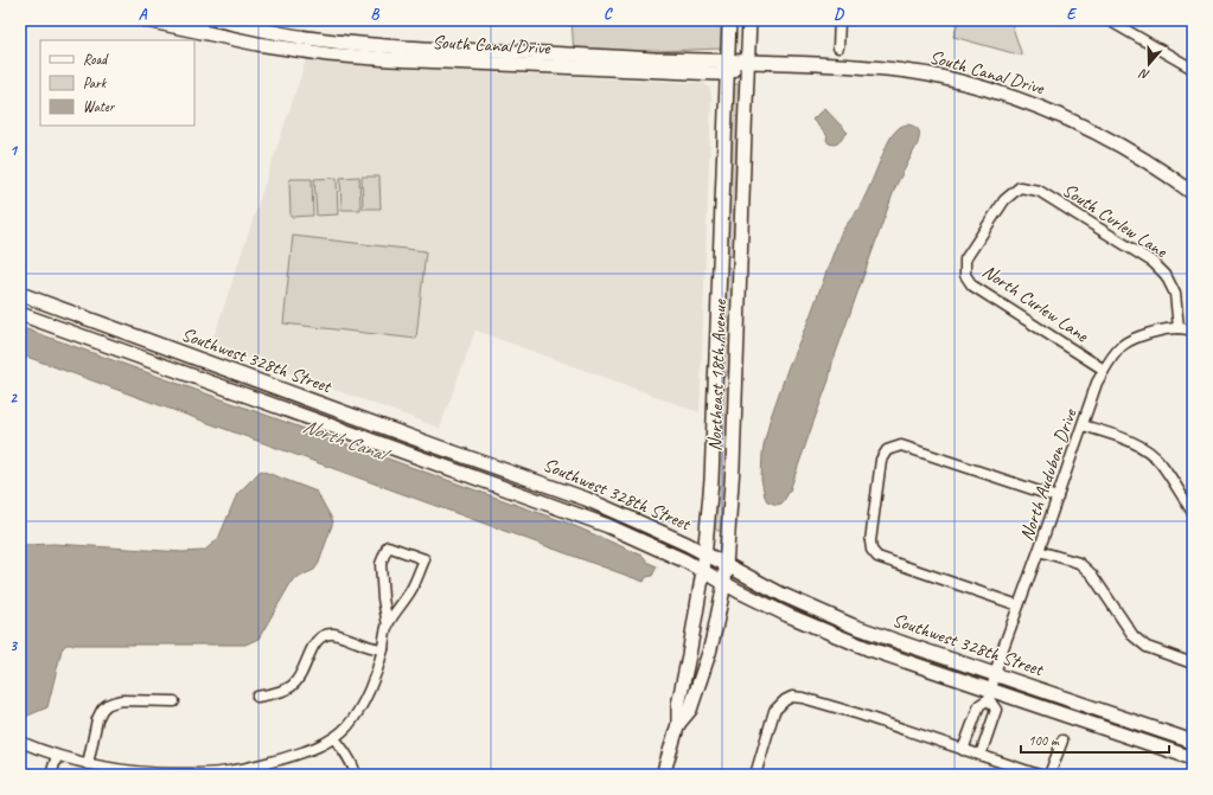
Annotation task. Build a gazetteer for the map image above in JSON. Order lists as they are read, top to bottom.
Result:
{
  "streets": {
    "street": [
      "South Canal Drive",
      "South Curlew Lane",
      "North Curlew Lane",
      "Southwest 328th Street",
      "Northeast 18th Avenue",
      "North Audubon Drive"
    ]
  },
  "crossings": [
    ["South Canal Drive", "Northeast 18th Avenue"],
    ["South Curlew Lane", "North Curlew Lane"],
    ["South Curlew Lane", "North Audubon Drive"],
    ["North Curlew Lane", "North Audubon Drive"],
    ["Southwest 328th Street", "Northeast 18th Avenue"],
    ["Southwest 328th Street", "North Audubon Drive"]
  ],
  "water": ["North Canal"],
  "legend": ["Road", "Park", "Water"],
  "scale_bar": "100 m",
  "north": "bottom",
  "grid": {
    "columns": [
      "A",
      "B",
      "C",
      "D",
      "E"
    ],
    "rows": ["1", "2", "3"]
  }
}
